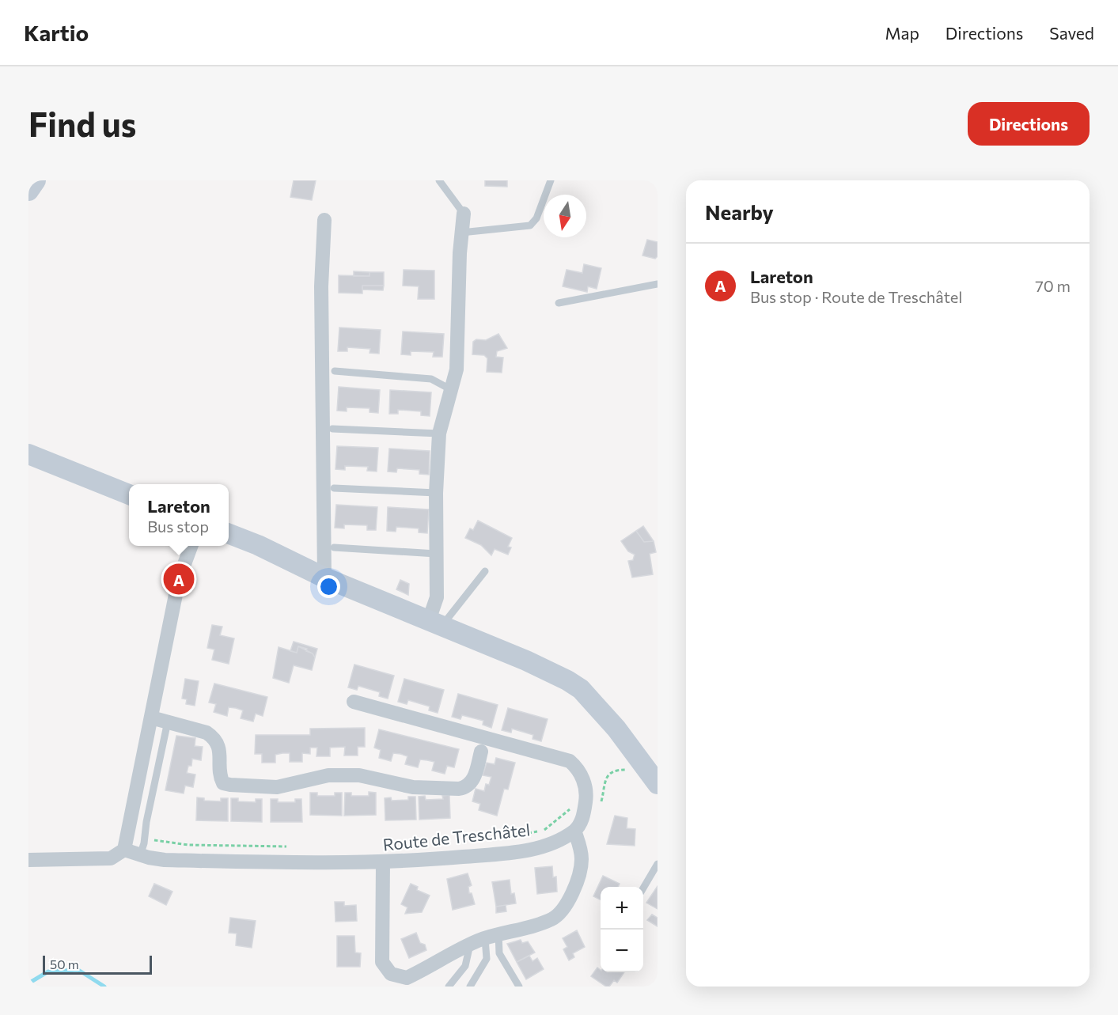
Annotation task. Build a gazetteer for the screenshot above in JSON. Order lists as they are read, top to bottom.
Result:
{
  "streets": {
    "street": ["Route de Treschâtel"]
  },
  "scale_bar": "50 m",
  "north": "bottom",
  "page": {
    "header": "Kartio",
    "nav": ["Map", "Directions", "Saved"],
    "buttons": "Directions",
    "title": "Find us",
    "heading": "Nearby",
    "list": [
      {
        "mark": "A",
        "name": "Lareton",
        "note": "Bus stop · Route de Treschâtel",
        "value": "70 m"
      }
    ],
    "popup": ["Lareton", "Bus stop"],
    "pins": "A",
    "map_buttons": ["+", "−"],
    "scale": "50 m"
  }
}
